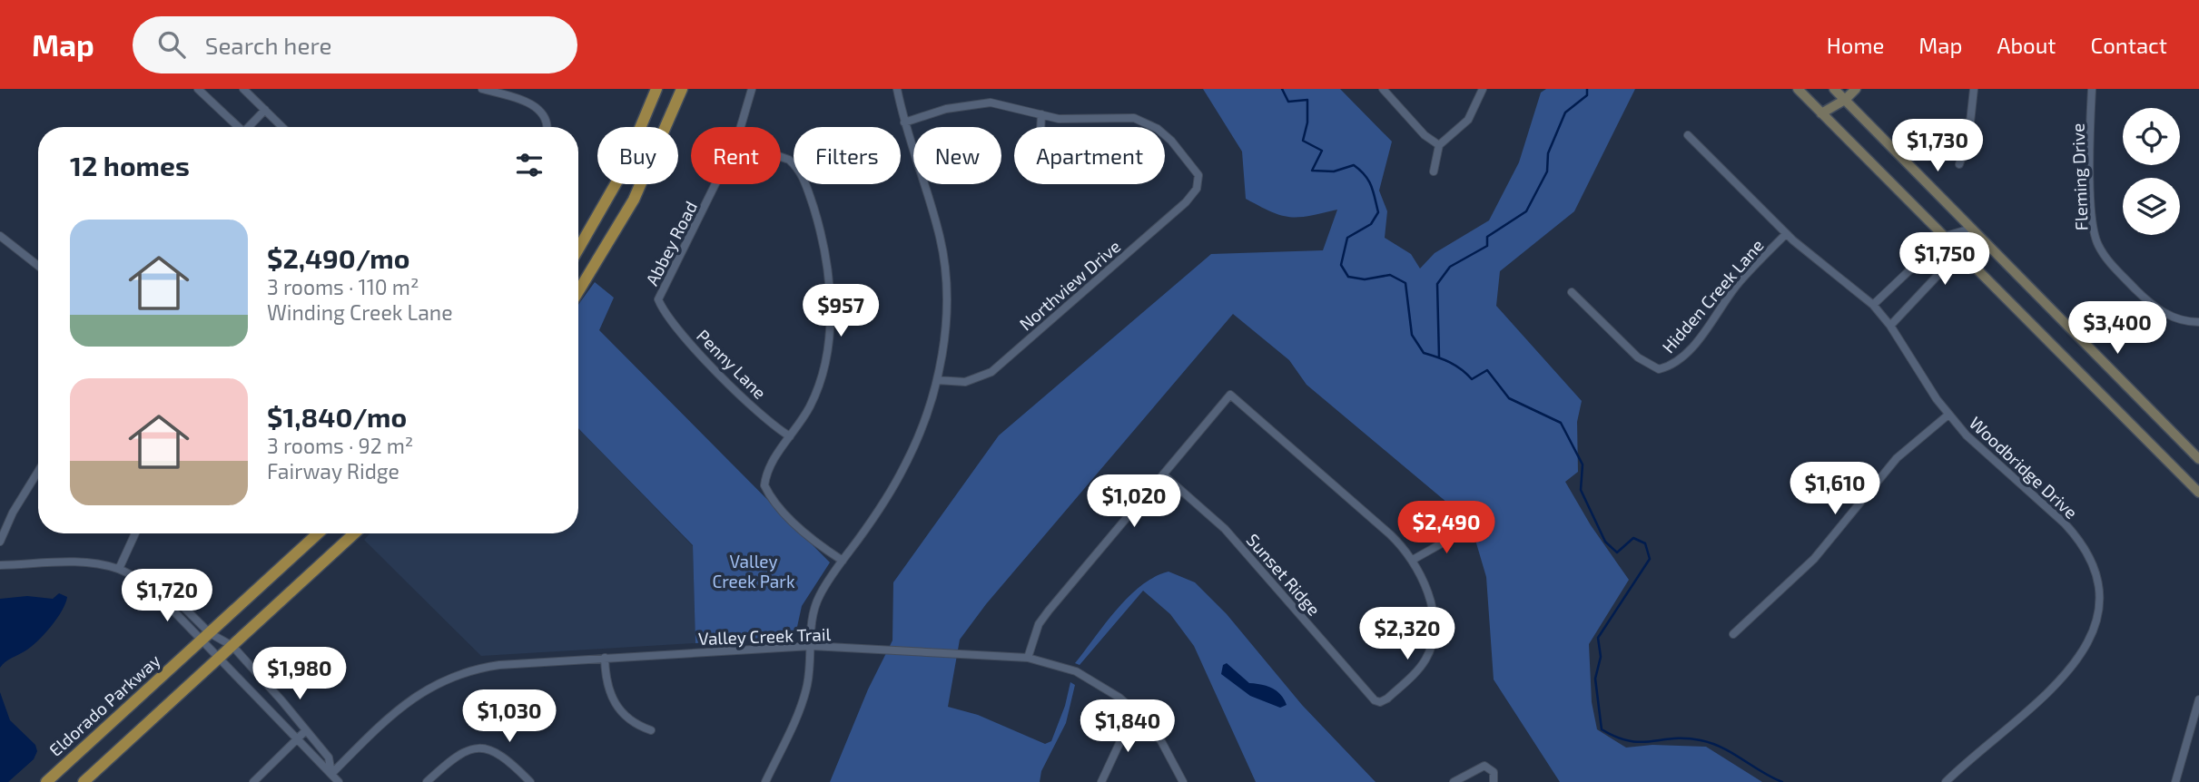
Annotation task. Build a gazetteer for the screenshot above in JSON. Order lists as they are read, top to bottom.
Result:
{
  "streets": {
    "main road": ["Eldorado Parkway"],
    "street": [
      "Fleming Drive",
      "Abbey Road",
      "Northview Drive",
      "Hidden Creek Lane",
      "Penny Lane",
      "Woodbridge Drive",
      "Sunset Ridge",
      "Valley Creek Trail"
    ]
  },
  "crossings": [
    ["Abbey Road", "Penny Lane"],
    ["Hidden Creek Lane", "Woodbridge Drive"]
  ],
  "parks": ["Valley Creek Park"],
  "page": {
    "header": "Map",
    "search": "Search here",
    "nav": [
      "Home",
      "Map",
      "About",
      "Contact"
    ],
    "price": [
      "$1,730",
      "$1,750",
      "$957",
      "$3,400",
      "$1,610",
      "$1,020",
      "$2,490",
      "$1,720",
      "$2,320",
      "$1,980",
      "$1,030",
      "$1,840"
    ],
    "chip": [
      "Buy",
      "Rent",
      "Filters",
      "New",
      "Apartment"
    ],
    "heading": "12 homes",
    "list": [
      {
        "name": "$2,490/mo",
        "note": "3 rooms · 110 m² · Winding Creek Lane"
      },
      {
        "name": "$1,840/mo",
        "note": "3 rooms · 92 m² · Fairway Ridge"
      }
    ]
  }
}
